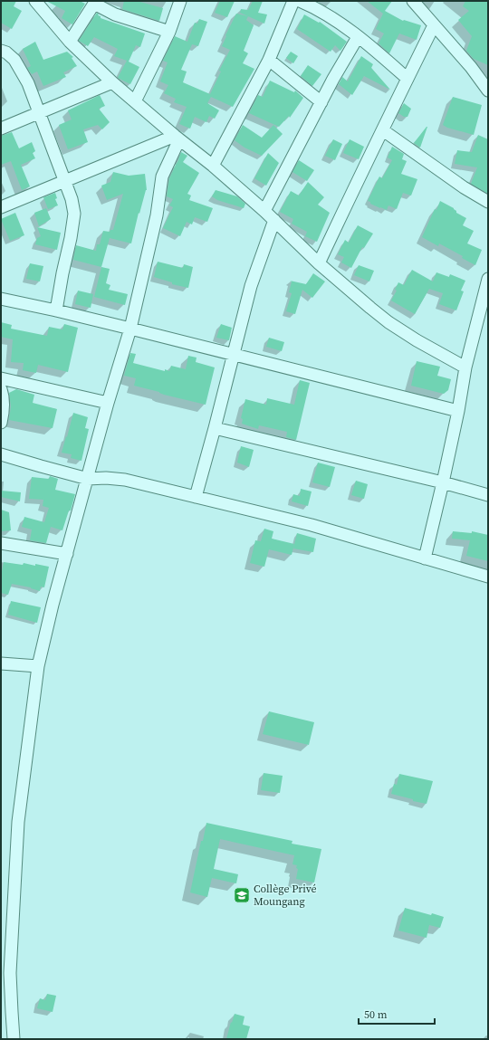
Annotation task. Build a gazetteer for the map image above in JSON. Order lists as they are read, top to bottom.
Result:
{
  "places": {
    "school or university": ["Collège Privé Moungang"]
  },
  "scale_bar": "50 m"
}
